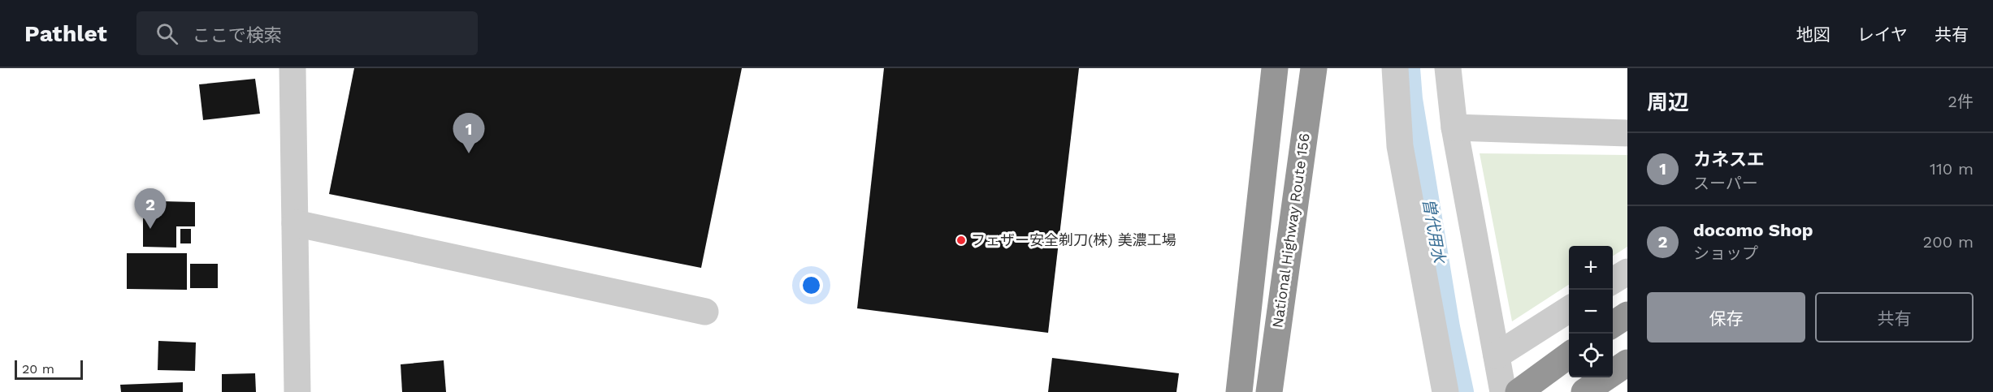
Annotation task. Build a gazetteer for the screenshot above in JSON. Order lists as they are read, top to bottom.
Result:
{
  "streets": {
    "highway": ["National Highway Route 156"]
  },
  "water": ["曽代用水"],
  "places": ["フェザー安全剃刀(株) 美濃工場"],
  "scale_bar": "20 m",
  "page": {
    "header": "Pathlet",
    "search": "ここで検索",
    "nav": ["地図", "レイヤ", "共有"],
    "heading": ["周辺", "2件"],
    "pins": ["1", "2"],
    "list": [
      {
        "mark": "1",
        "name": "カネスエ",
        "note": "スーパー",
        "value": "110 m"
      },
      {
        "mark": "2",
        "name": "docomo Shop",
        "note": "ショップ",
        "value": "200 m"
      }
    ],
    "map_buttons": ["+", "−"],
    "buttons": ["保存", "共有"],
    "scale": "20 m"
  }
}
